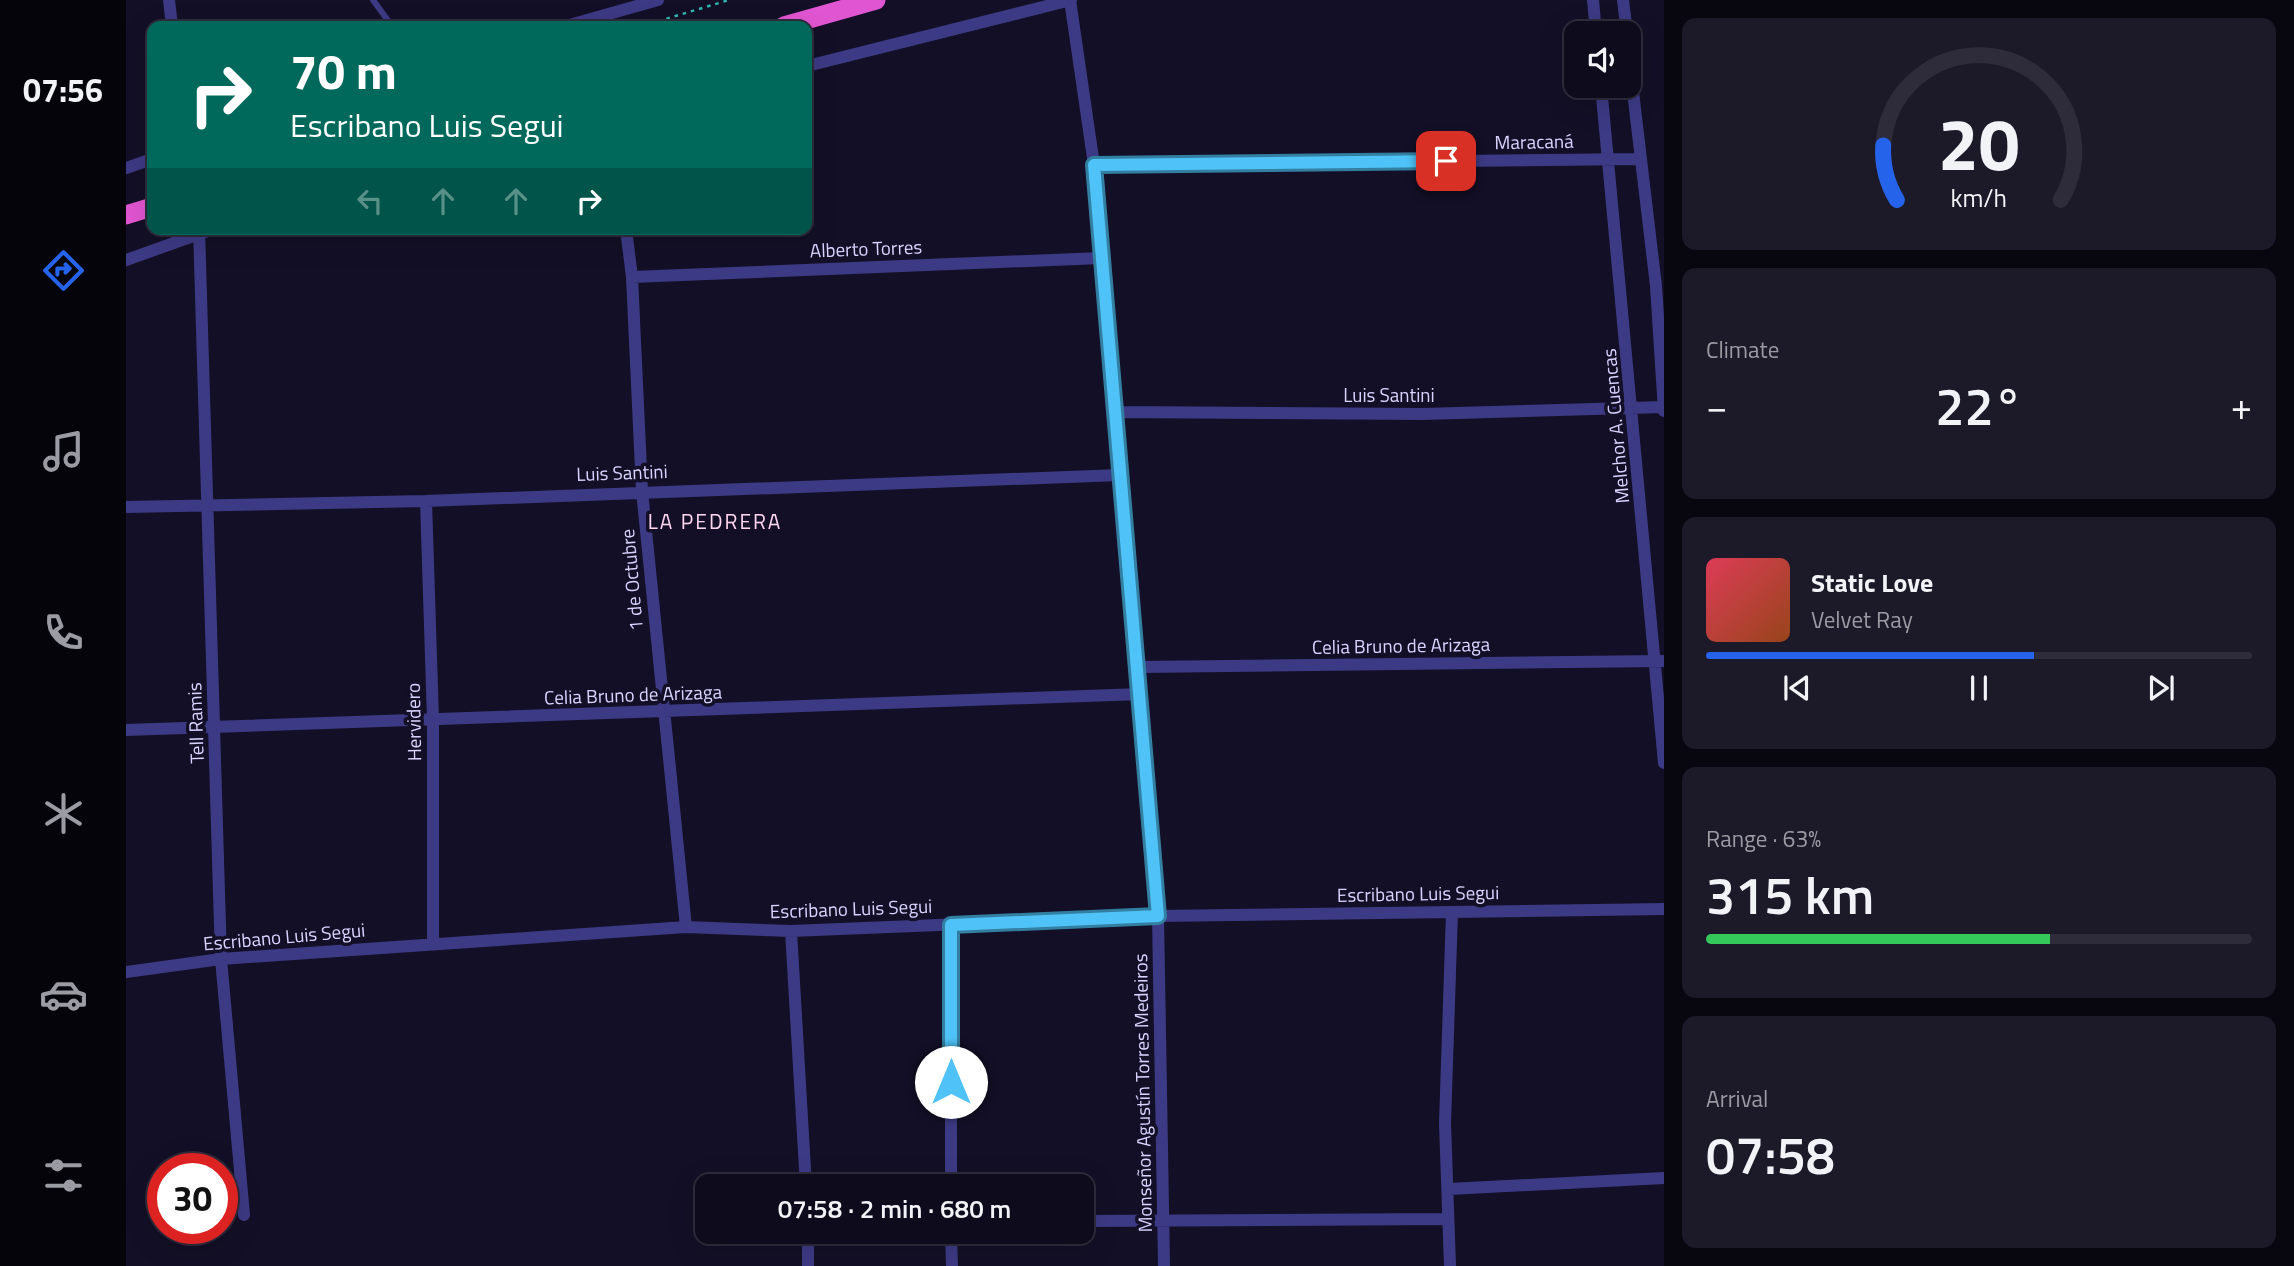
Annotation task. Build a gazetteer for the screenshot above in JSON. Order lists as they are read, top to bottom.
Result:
{
  "streets": {
    "street": [
      "Maracaná",
      "Alberto Torres",
      "Luis Santini",
      "Melchor A. Cuencas",
      "1 de Octubre",
      "Celia Bruno de Arizaga",
      "Hervidero",
      "Tell Ramis",
      "Escribano Luis Segui",
      "Monseñor Agustín Torres Medeiros"
    ]
  },
  "crossings": [
    ["Maracaná", "Melchor A. Cuencas"],
    ["Maracaná", "Monseñor Agustín Torres Medeiros"],
    ["Alberto Torres", "1 de Octubre"],
    ["Alberto Torres", "Monseñor Agustín Torres Medeiros"],
    ["Luis Santini", "Melchor A. Cuencas"],
    ["Luis Santini", "1 de Octubre"],
    ["Luis Santini", "Hervidero"],
    ["Luis Santini", "Tell Ramis"],
    ["Luis Santini", "Monseñor Agustín Torres Medeiros"],
    ["Melchor A. Cuencas", "Celia Bruno de Arizaga"],
    ["1 de Octubre", "Celia Bruno de Arizaga"],
    ["1 de Octubre", "Escribano Luis Segui"],
    ["Celia Bruno de Arizaga", "Hervidero"],
    ["Celia Bruno de Arizaga", "Tell Ramis"],
    ["Celia Bruno de Arizaga", "Monseñor Agustín Torres Medeiros"],
    ["Hervidero", "Escribano Luis Segui"],
    ["Tell Ramis", "Escribano Luis Segui"],
    ["Escribano Luis Segui", "Monseñor Agustín Torres Medeiros"]
  ],
  "districts": ["LA PEDRERA"],
  "page": {
    "tabs": "07:56",
    "turn": ["70 m", "Escribano Luis Segui"],
    "tile": [
      "Climate",
      ["Range · 63%", "315 km"],
      ["Arrival", "07:58"]
    ],
    "heat": ["−", "22°", "+"],
    "song": ["Static Love", "Velvet Ray"],
    "limit": "30",
    "trip": "07:58 · 2 min · 680 m",
    "gauge": ["20", "km/h"]
  }
}
